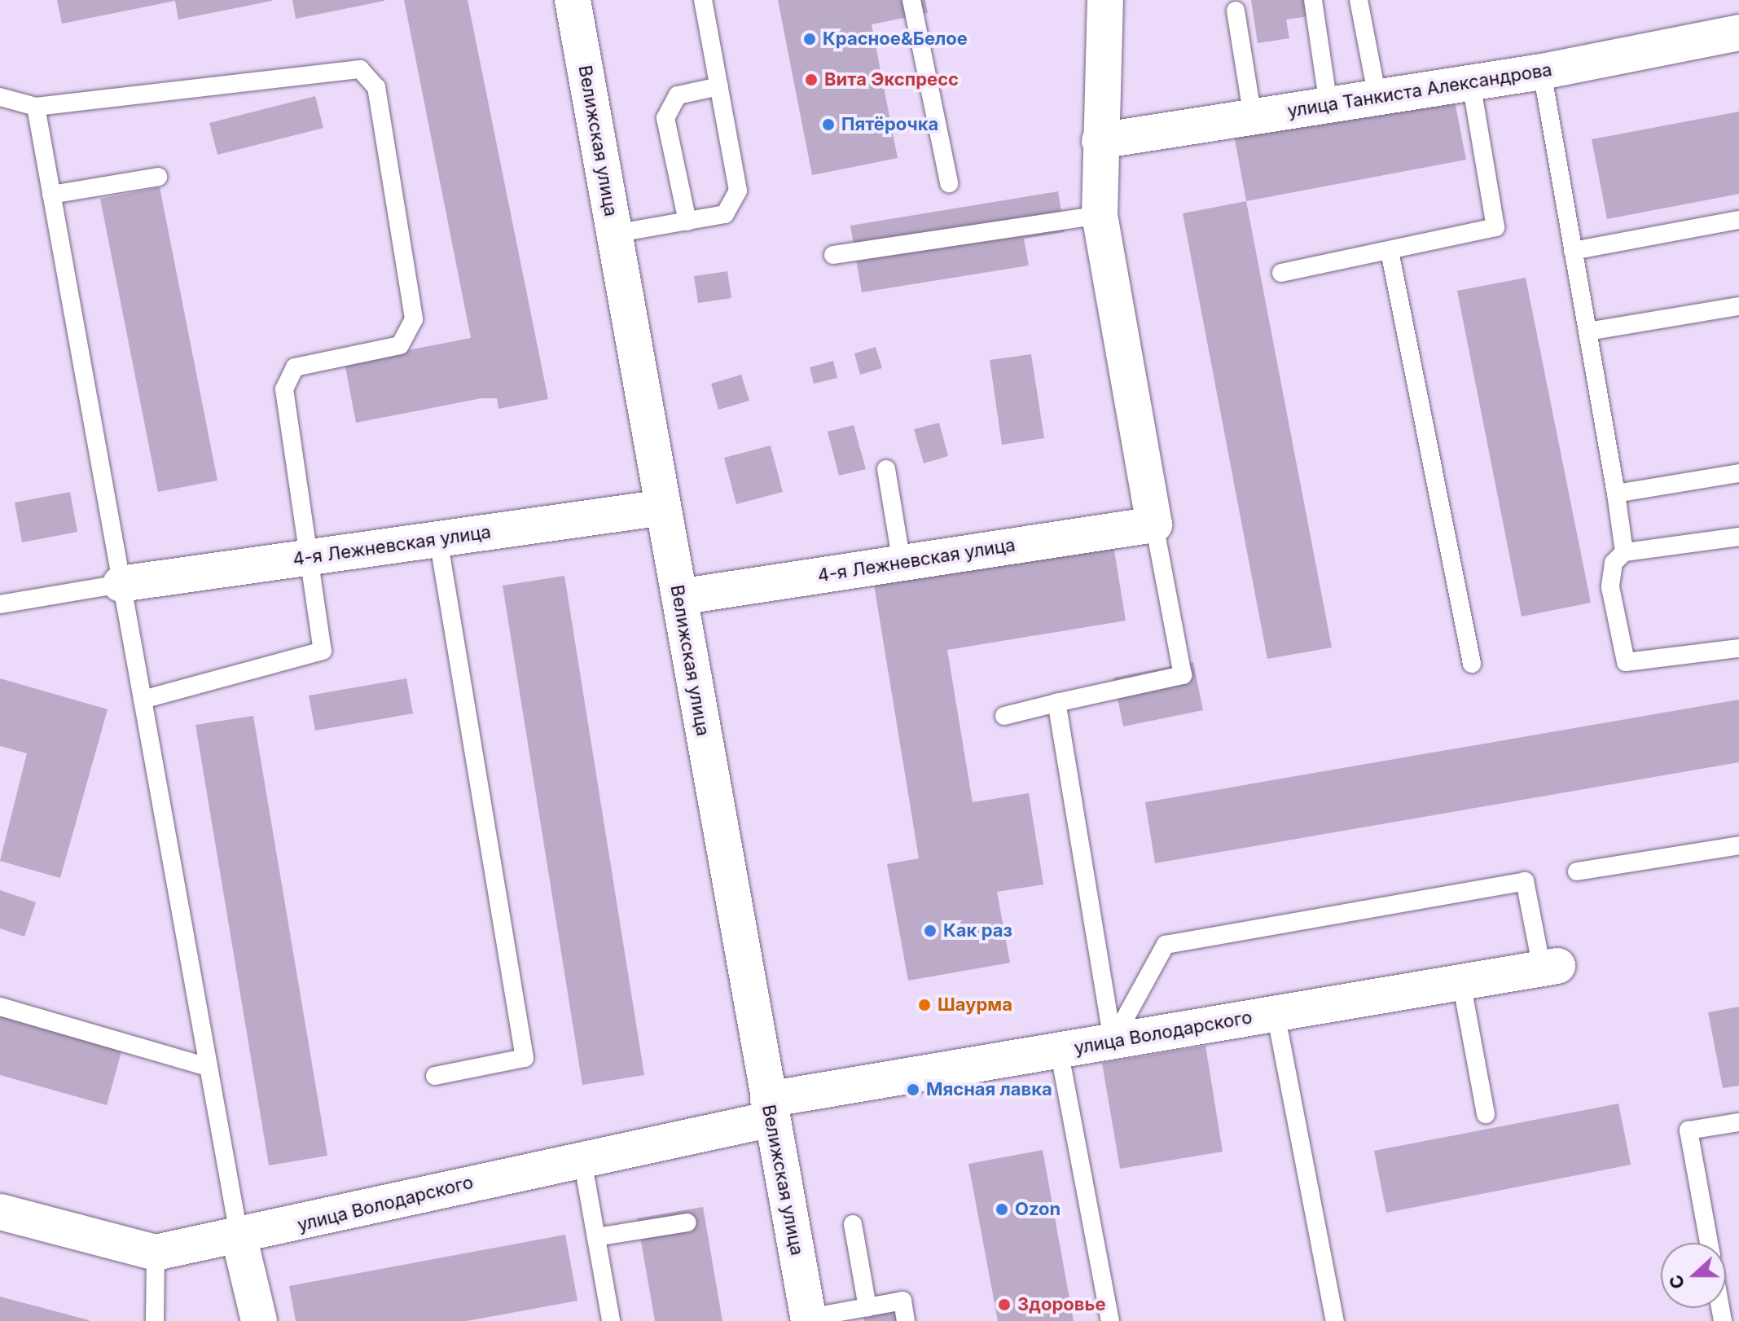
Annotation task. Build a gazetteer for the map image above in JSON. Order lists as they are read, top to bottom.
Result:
{
  "streets": {
    "street": [
      "улица Танкиста Александрова",
      "Велижская улица",
      "4-я Лежневская улица",
      "улица Володарского"
    ]
  },
  "crossings": [
    ["Велижская улица", "4-я Лежневская улица"],
    ["Велижская улица", "улица Володарского"]
  ],
  "places": [
    "Красное&Белое",
    "Вита Экспресс",
    "Пятёрочка",
    "Как раз",
    "Шаурма",
    "Мясная лавка",
    "Ozon",
    "Здоровье"
  ],
  "north": "left"
}
